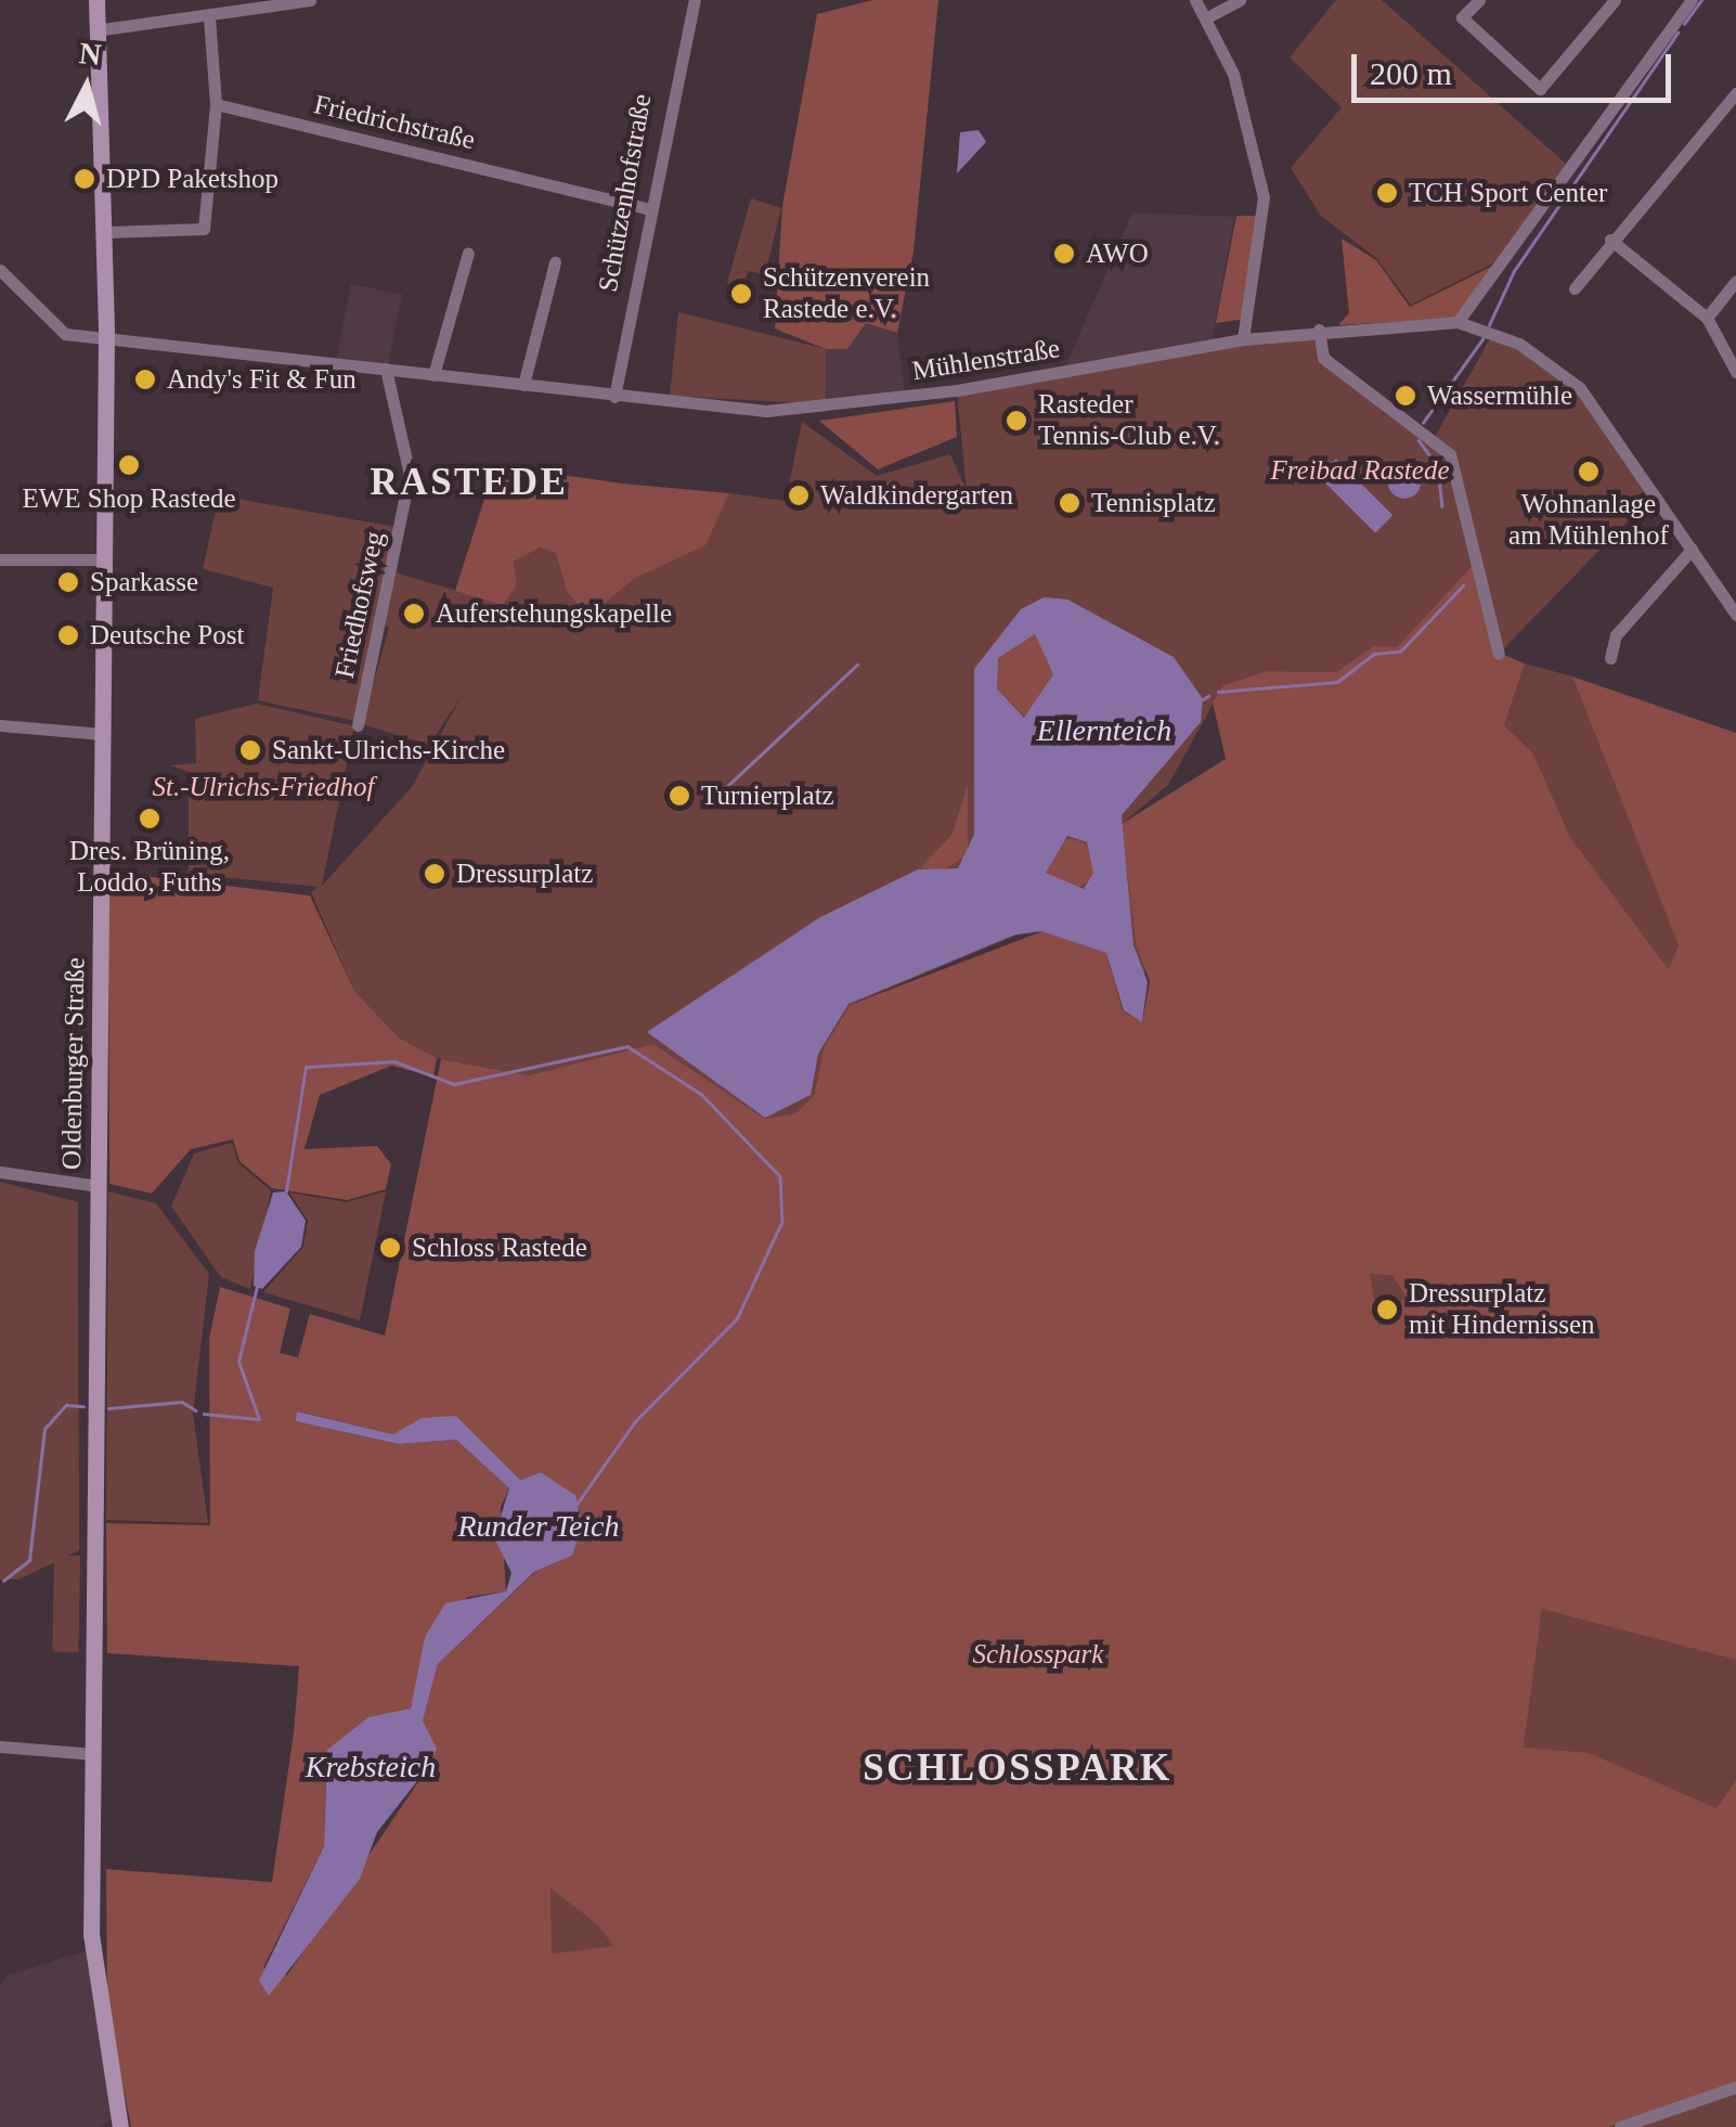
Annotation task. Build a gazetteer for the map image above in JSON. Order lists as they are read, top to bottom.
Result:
{
  "streets": {
    "street": [
      "Friedrichstraße",
      "Schützenhofstraße",
      "Mühlenstraße",
      "Friedhofsweg",
      "Oldenburger Straße"
    ]
  },
  "crossings": [
    ["Friedrichstraße", "Schützenhofstraße"],
    ["Schützenhofstraße", "Mühlenstraße"],
    ["Mühlenstraße", "Friedhofsweg"],
    ["Mühlenstraße", "Oldenburger Straße"]
  ],
  "districts": ["RASTEDE", "SCHLOSSPARK"],
  "water": ["Ellernteich", "Runder Teich", "Krebsteich"],
  "parks": ["Freibad Rastede", "St.-Ulrichs-Friedhof", "Schlosspark"],
  "places": [
    "DPD Paketshop",
    "TCH Sport Center",
    "AWO",
    "Schützenverein Rastede e.V.",
    "Andy's Fit & Fun",
    "Wassermühle",
    "Rasteder Tennis-Club e.V.",
    "EWE Shop Rastede",
    "Wohnanlage am Mühlenhof",
    "Waldkindergarten",
    "Tennisplatz",
    "Sparkasse",
    "Auferstehungskapelle",
    "Deutsche Post",
    "Sankt-Ulrichs-Kirche",
    "Turnierplatz",
    "Dres. Brüning, Loddo, Fuths",
    "Dressurplatz",
    "Schloss Rastede",
    "Dressurplatz mit Hindernissen"
  ],
  "scale_bar": "200 m",
  "north": "top"
}
